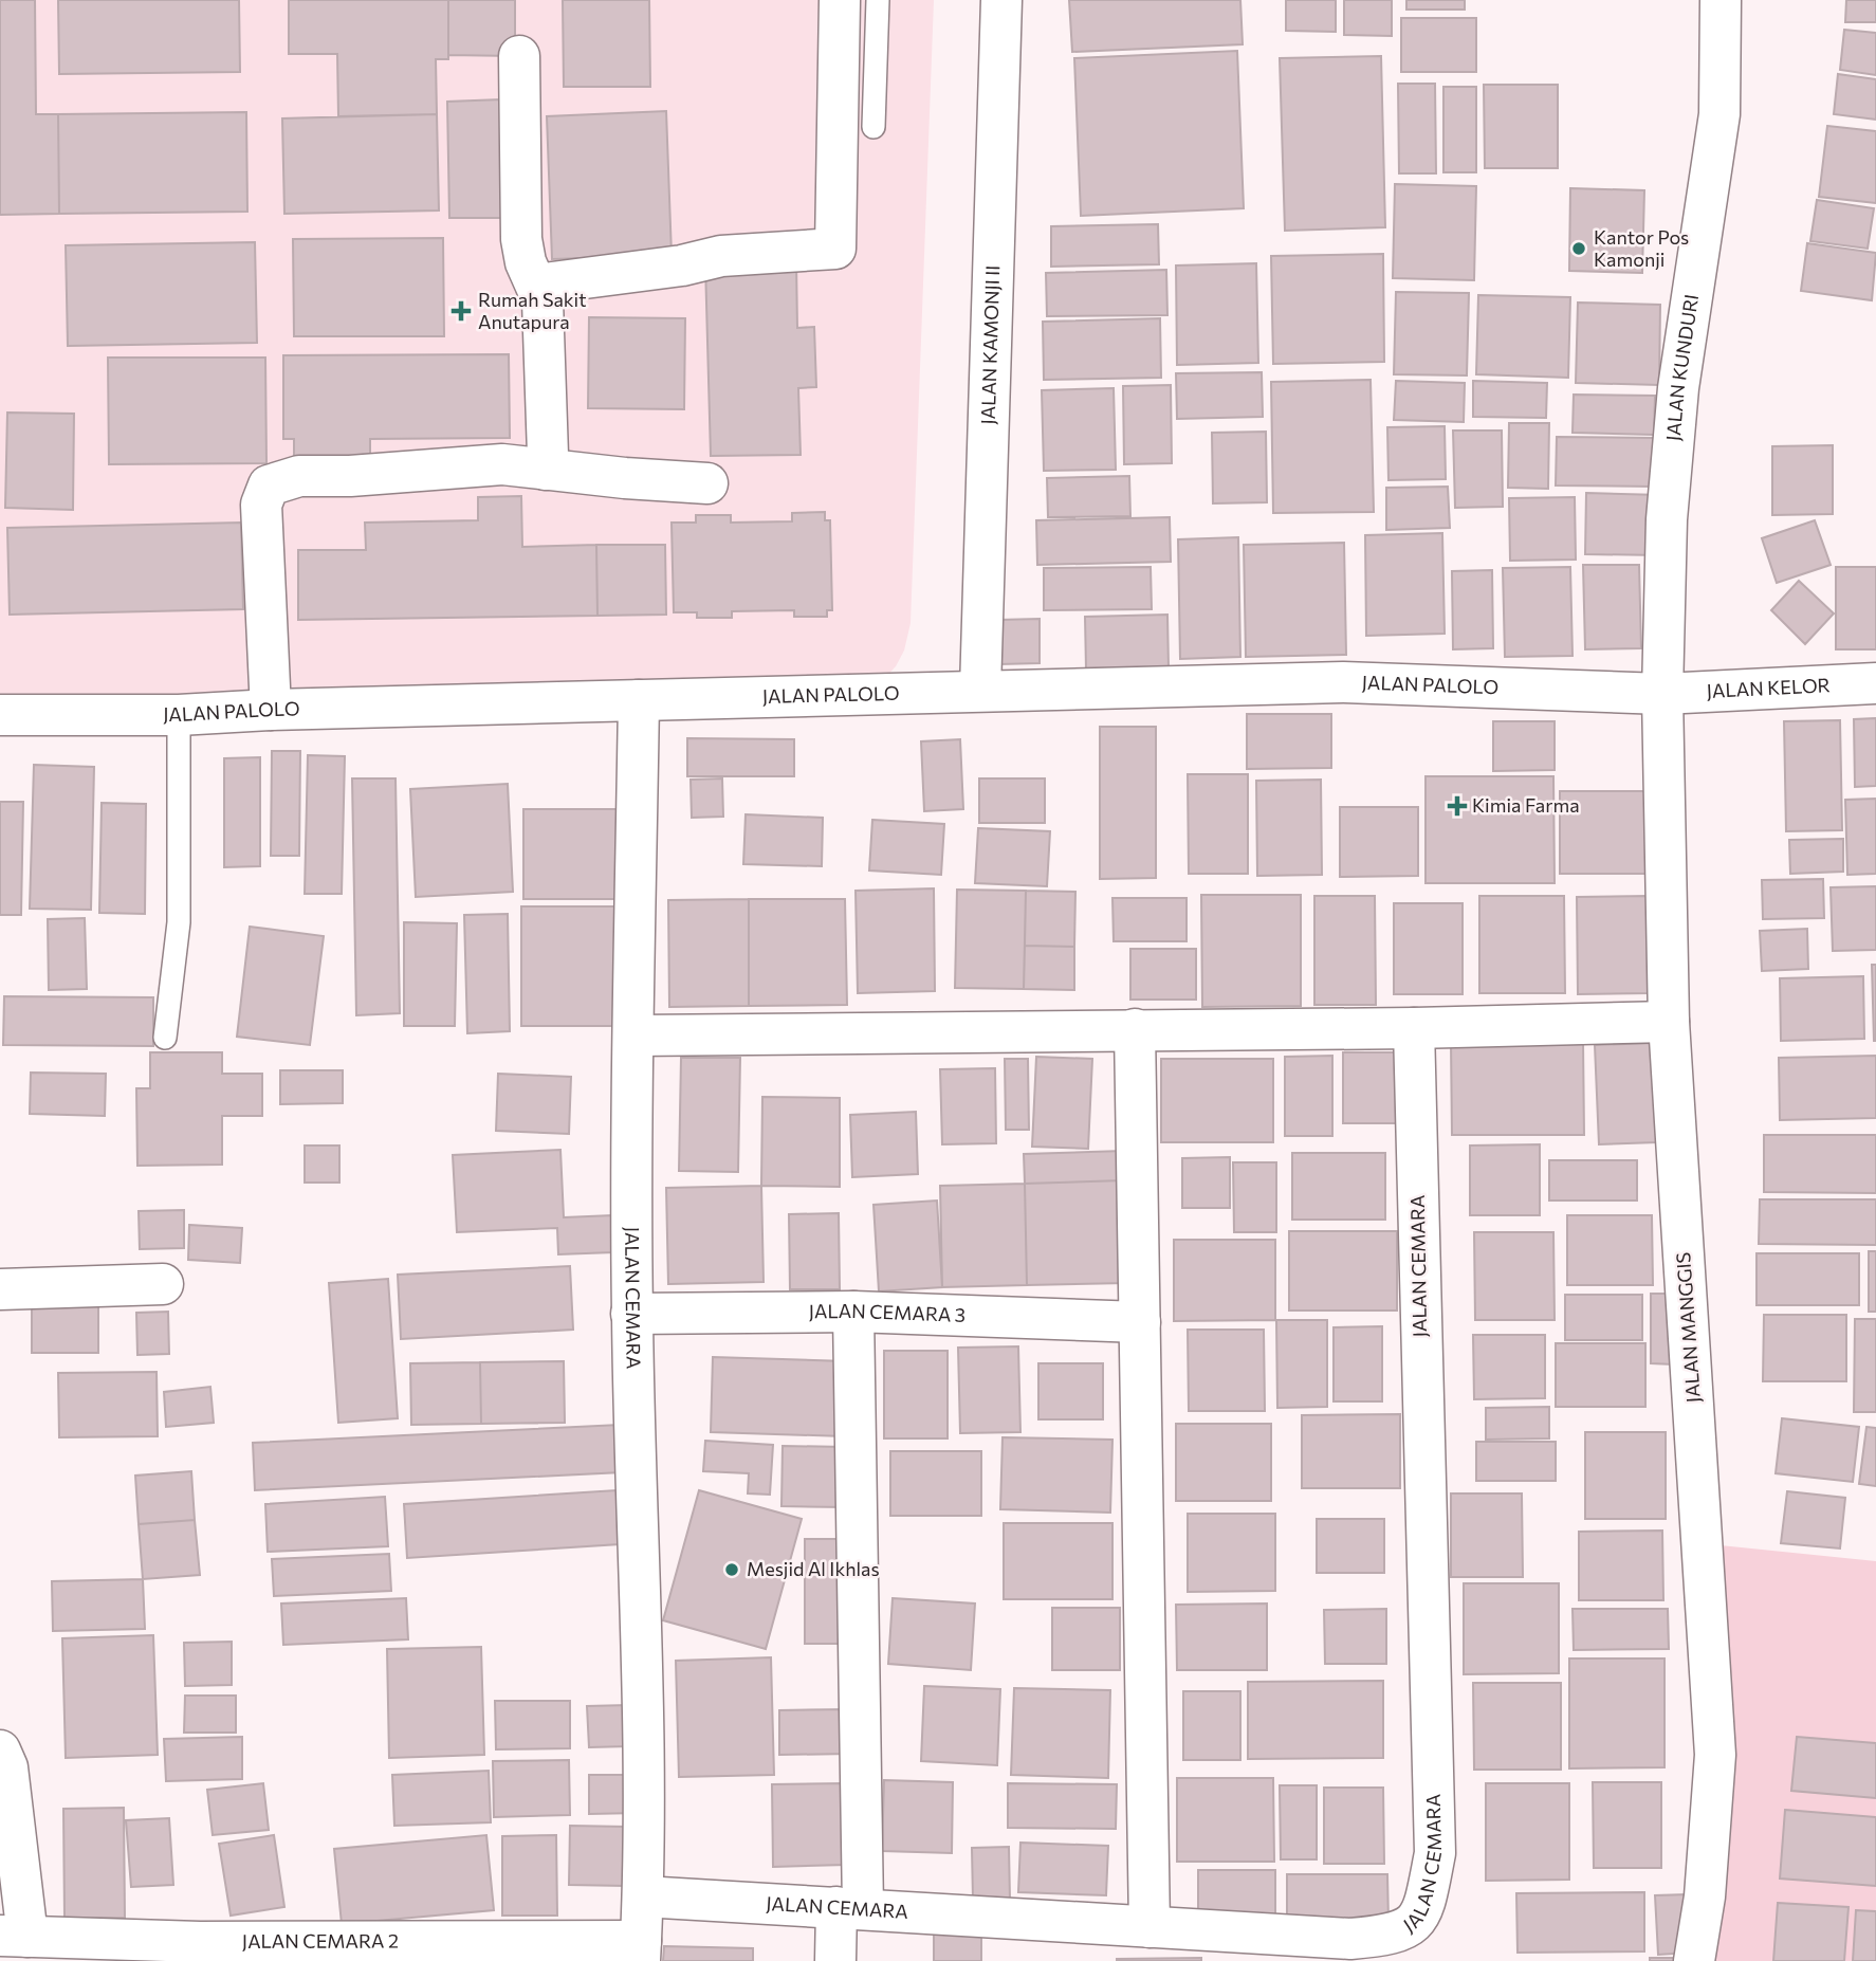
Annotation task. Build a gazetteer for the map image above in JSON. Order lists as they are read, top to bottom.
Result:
{
  "streets": {
    "street": [
      "JALAN KAMONJI II",
      "JALAN KUNDURI",
      "JALAN PALOLO",
      "JALAN KELOR",
      "JALAN CEMARA",
      "JALAN CEMARA 3",
      "JALAN MANGGIS",
      "JALAN CEMARA 2"
    ]
  },
  "crossings": [
    ["JALAN KAMONJI II", "JALAN PALOLO"],
    ["JALAN KUNDURI", "JALAN PALOLO"],
    ["JALAN KUNDURI", "JALAN KELOR"],
    ["JALAN KUNDURI", "JALAN MANGGIS"],
    ["JALAN PALOLO", "JALAN KELOR"],
    ["JALAN PALOLO", "JALAN CEMARA"],
    ["JALAN PALOLO", "JALAN MANGGIS"],
    ["JALAN KELOR", "JALAN MANGGIS"],
    ["JALAN CEMARA", "JALAN CEMARA 3"],
    ["JALAN CEMARA", "JALAN CEMARA 2"]
  ],
  "places": {
    "other": ["Kantor Pos Kamonji", "Mesjid Al Ikhlas"],
    "health": ["Rumah Sakit Anutapura", "Kimia Farma"]
  }
}
